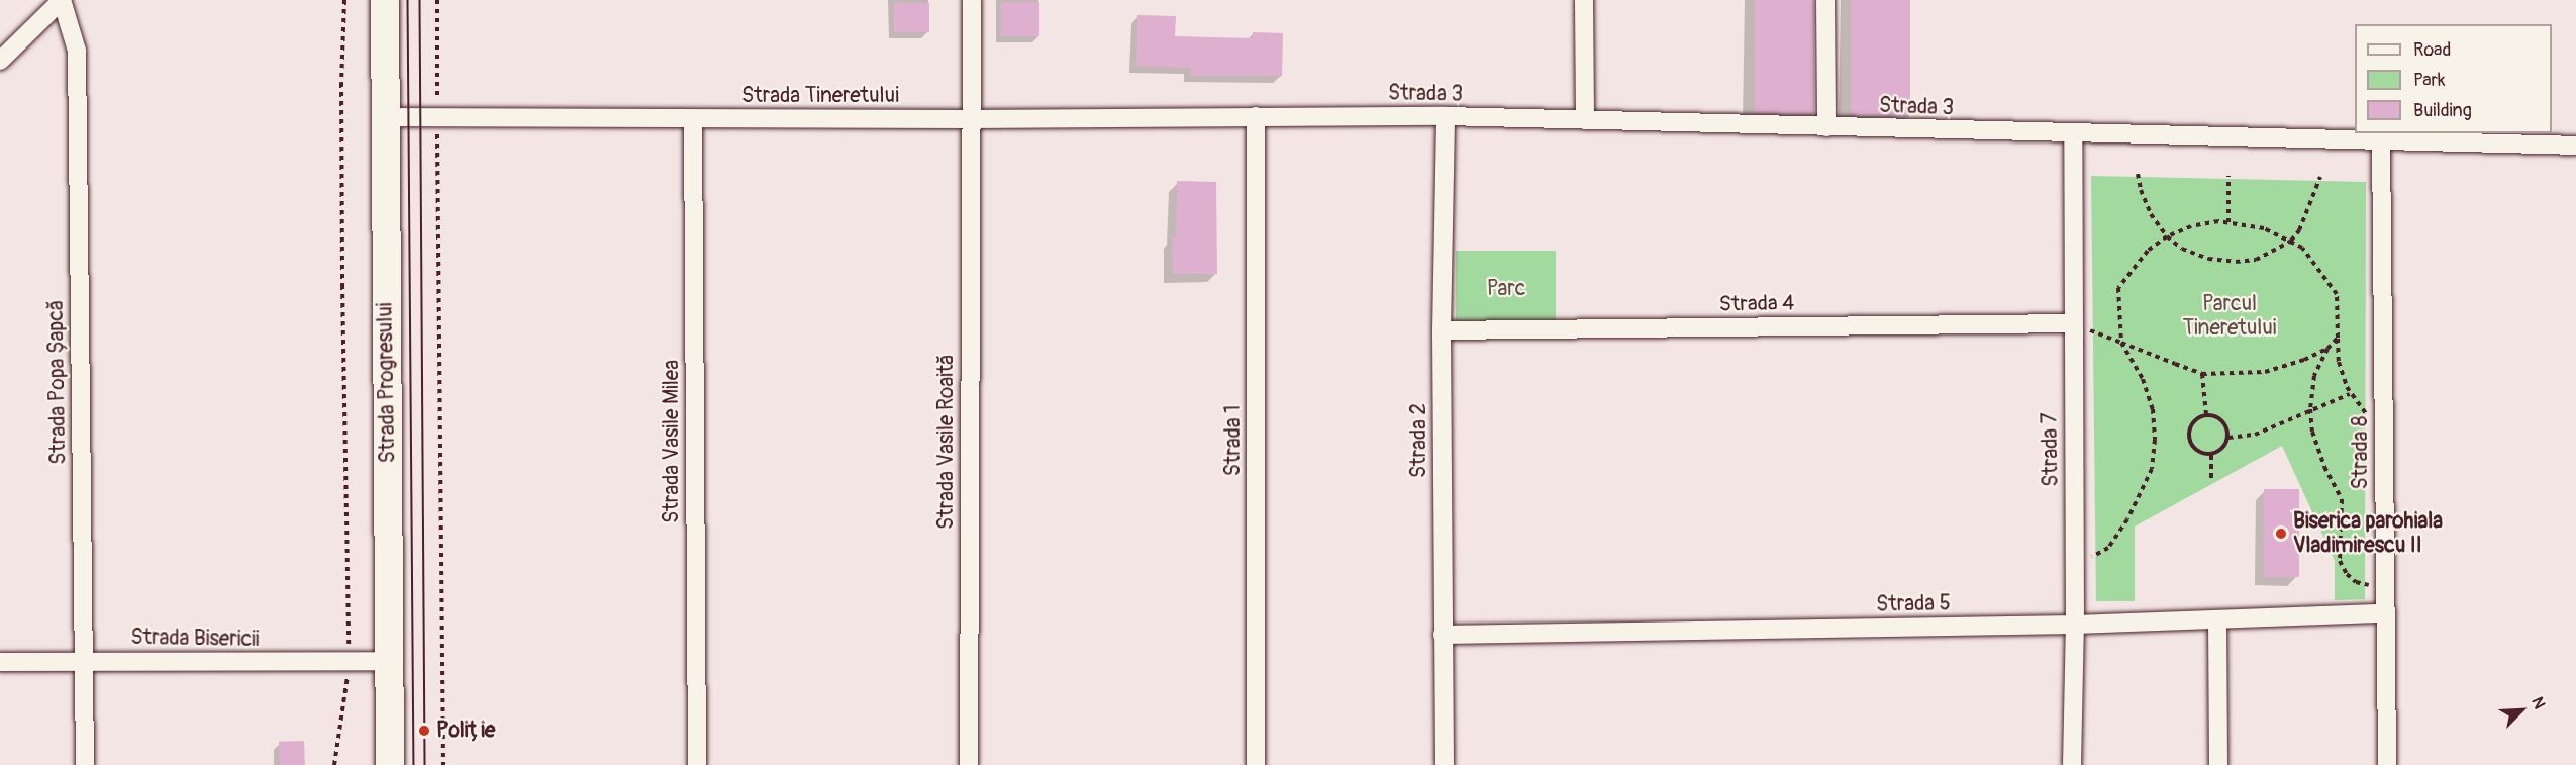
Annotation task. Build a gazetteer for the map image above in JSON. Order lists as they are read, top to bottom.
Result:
{
  "streets": {
    "main road": ["Strada Progresului"],
    "street": [
      "Strada 3",
      "Strada Tineretului",
      "Strada 4",
      "Strada Popa Șapcă",
      "Strada 1",
      "Strada 2",
      "Strada Vasile Milea",
      "Strada Vasile Roaită",
      "Strada 7",
      "Strada 8",
      "Strada 5",
      "Strada Bisericii"
    ]
  },
  "crossings": [
    ["Strada 3", "Strada Tineretului"],
    ["Strada 3", "Strada 1"],
    ["Strada 3", "Strada 2"],
    ["Strada 3", "Strada 7"],
    ["Strada 3", "Strada 8"],
    ["Strada Tineretului", "Strada Progresului"],
    ["Strada Tineretului", "Strada 1"],
    ["Strada Tineretului", "Strada Vasile Milea"],
    ["Strada Tineretului", "Strada Vasile Roaită"],
    ["Strada 4", "Strada 2"],
    ["Strada 4", "Strada 7"],
    ["Strada Popa Șapcă", "Strada Bisericii"],
    ["Strada Progresului", "Strada Bisericii"],
    ["Strada 2", "Strada 5"],
    ["Strada 7", "Strada 5"],
    ["Strada 8", "Strada 5"]
  ],
  "parks": ["Parc", "Parcul Tineretului"],
  "places": ["Biserica parohiala Vladimirescu II", "Poliție"],
  "legend": ["Road", "Park", "Building"],
  "north": "top right"
}
